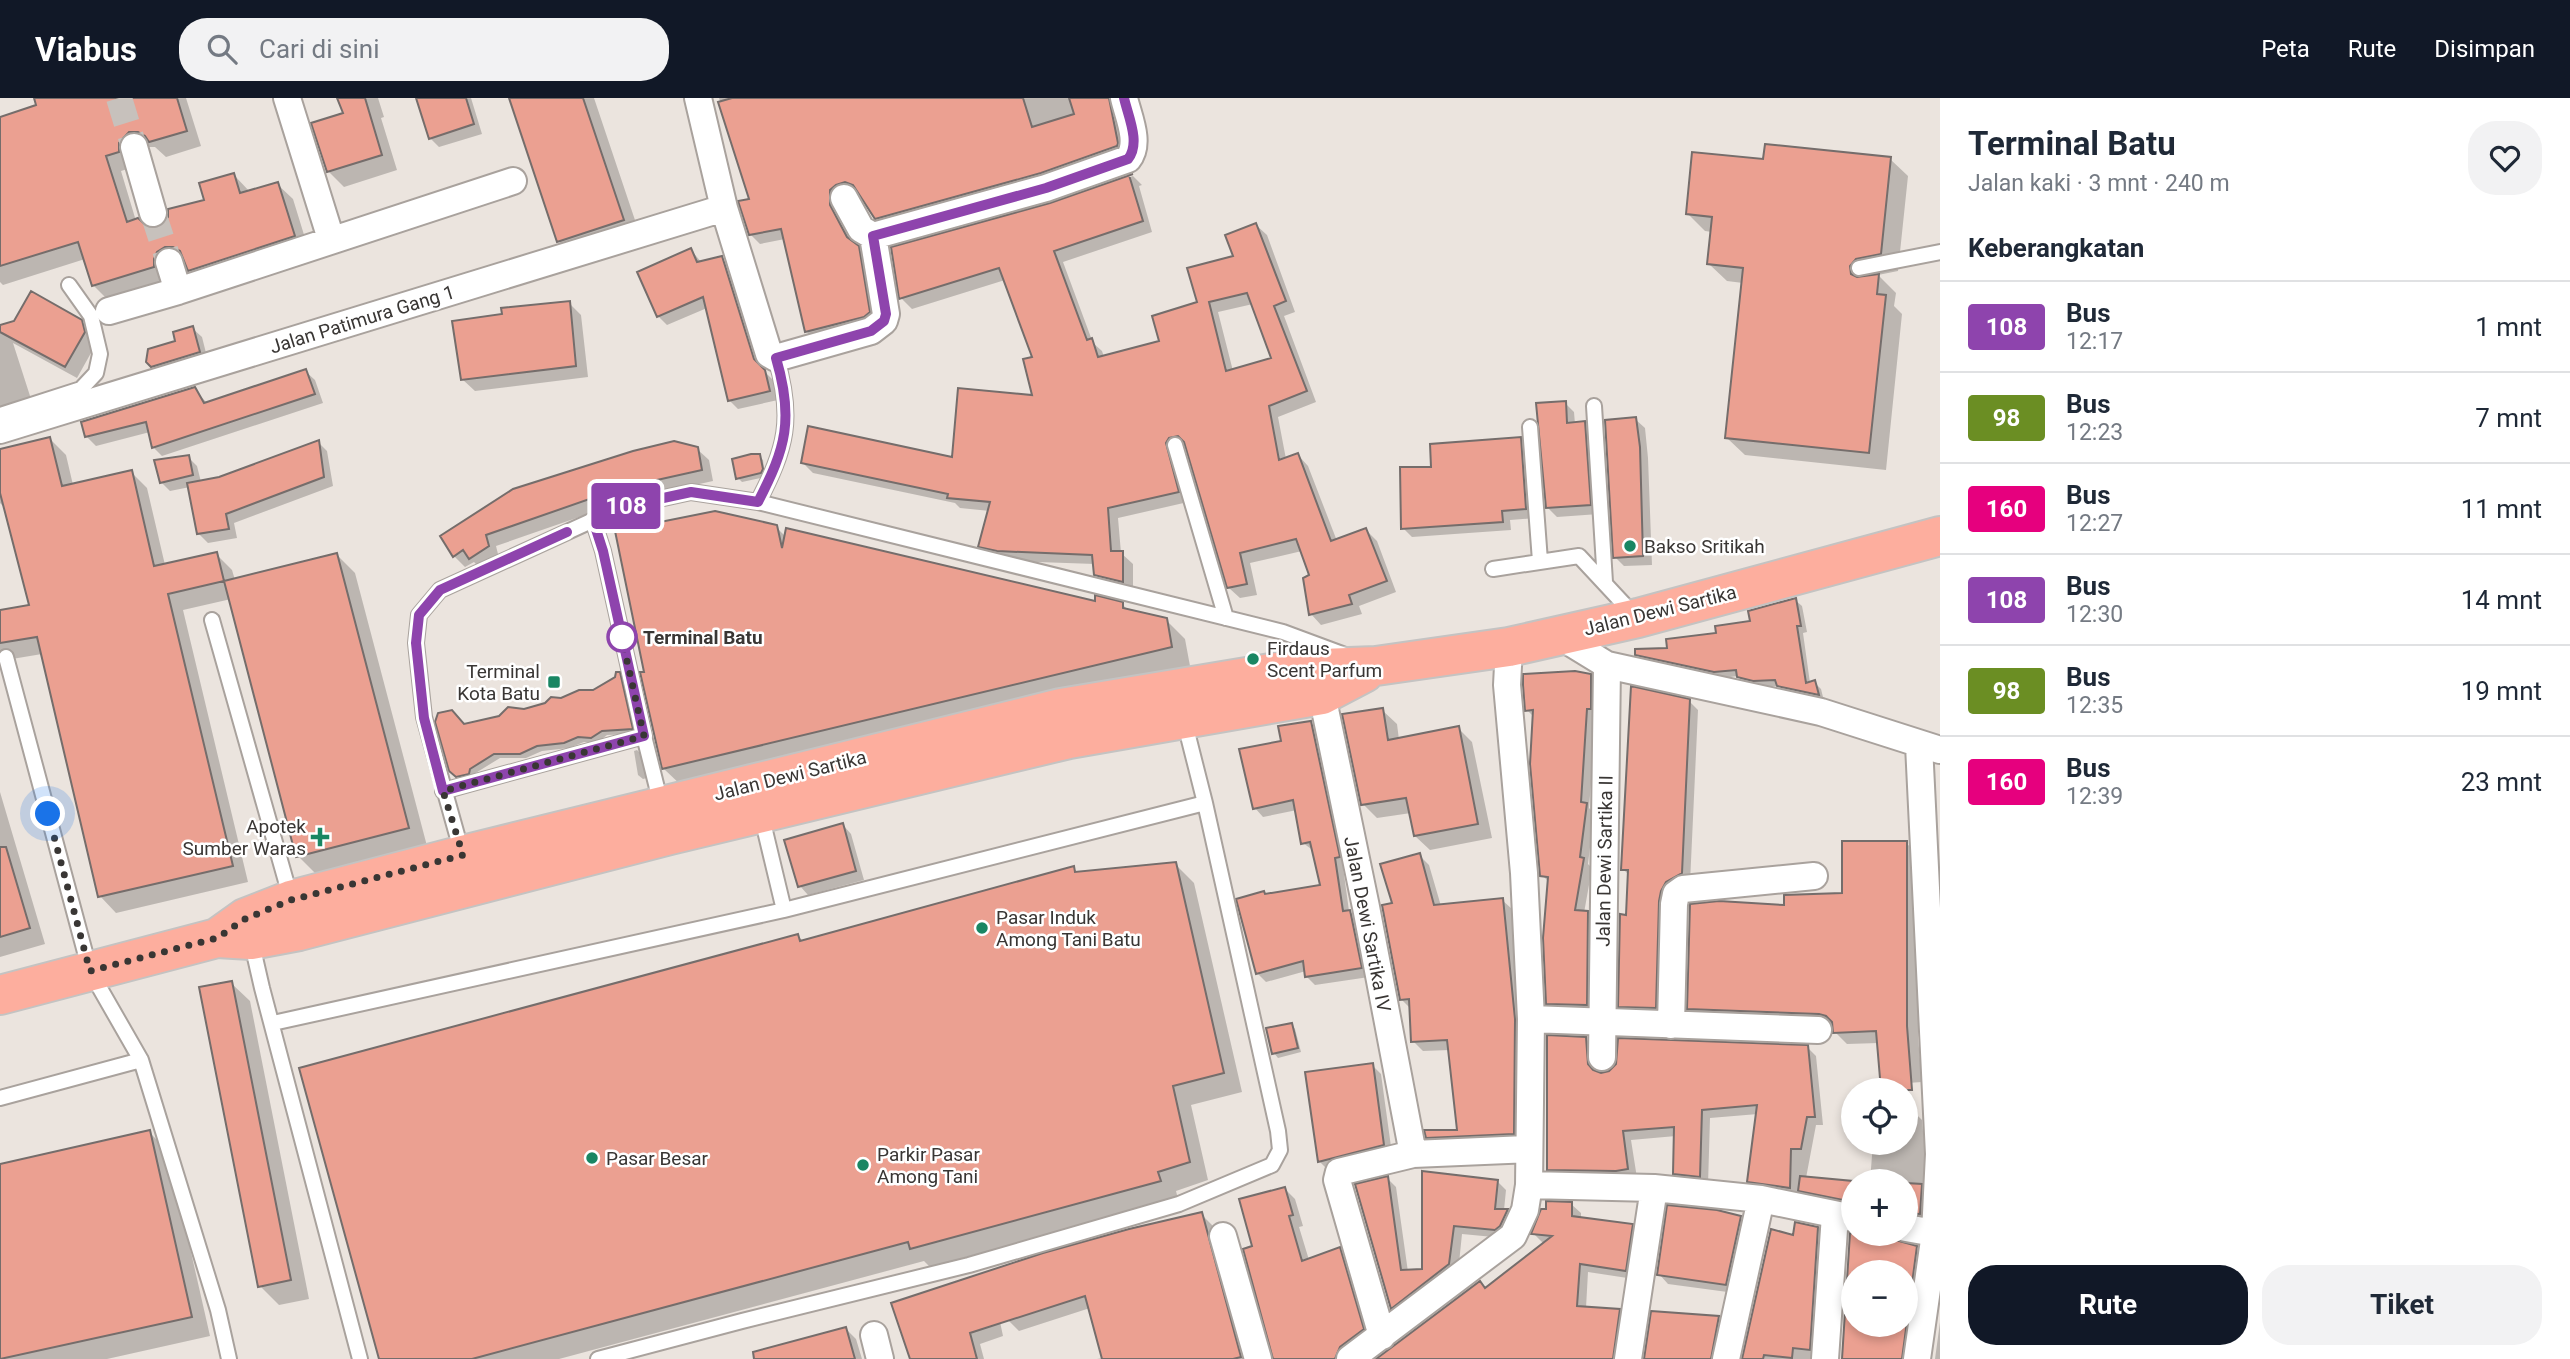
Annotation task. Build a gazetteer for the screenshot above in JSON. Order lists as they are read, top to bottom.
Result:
{
  "streets": {
    "main road": ["Jalan Dewi Sartika"],
    "street": ["Jalan Patimura Gang 1", "Jalan Dewi Sartika II", "Jalan Dewi Sartika IV"]
  },
  "crossings": [
    ["Jalan Dewi Sartika", "Jalan Dewi Sartika IV"]
  ],
  "places": {
    "other": [
      "Bakso Sritikah",
      "Terminal Batu",
      "Firdaus Scent Parfum",
      "Pasar Induk Among Tani Batu",
      "Pasar Besar",
      "Parkir Pasar Among Tani"
    ],
    "transit": ["Terminal Kota Batu"],
    "health": ["Apotek Sumber Waras"]
  },
  "lines": ["bus line 108"],
  "page": {
    "header": "Viabus",
    "search": "Cari di sini",
    "nav": ["Peta", "Rute", "Disimpan"],
    "on_map": "108",
    "heading": [
      ["Terminal Batu", "Jalan kaki · 3 mnt · 240 m"],
      "Keberangkatan"
    ],
    "list": [
      {
        "mark": "108",
        "name": "Bus",
        "note": "12:17",
        "value": "1 mnt"
      },
      {
        "mark": "98",
        "name": "Bus",
        "note": "12:23",
        "value": "7 mnt"
      },
      {
        "mark": "160",
        "name": "Bus",
        "note": "12:27",
        "value": "11 mnt"
      },
      {
        "mark": "108",
        "name": "Bus",
        "note": "12:30",
        "value": "14 mnt"
      },
      {
        "mark": "98",
        "name": "Bus",
        "note": "12:35",
        "value": "19 mnt"
      },
      {
        "mark": "160",
        "name": "Bus",
        "note": "12:39",
        "value": "23 mnt"
      }
    ],
    "map_buttons": ["+", "−"],
    "buttons": ["Rute", "Tiket"]
  }
}
